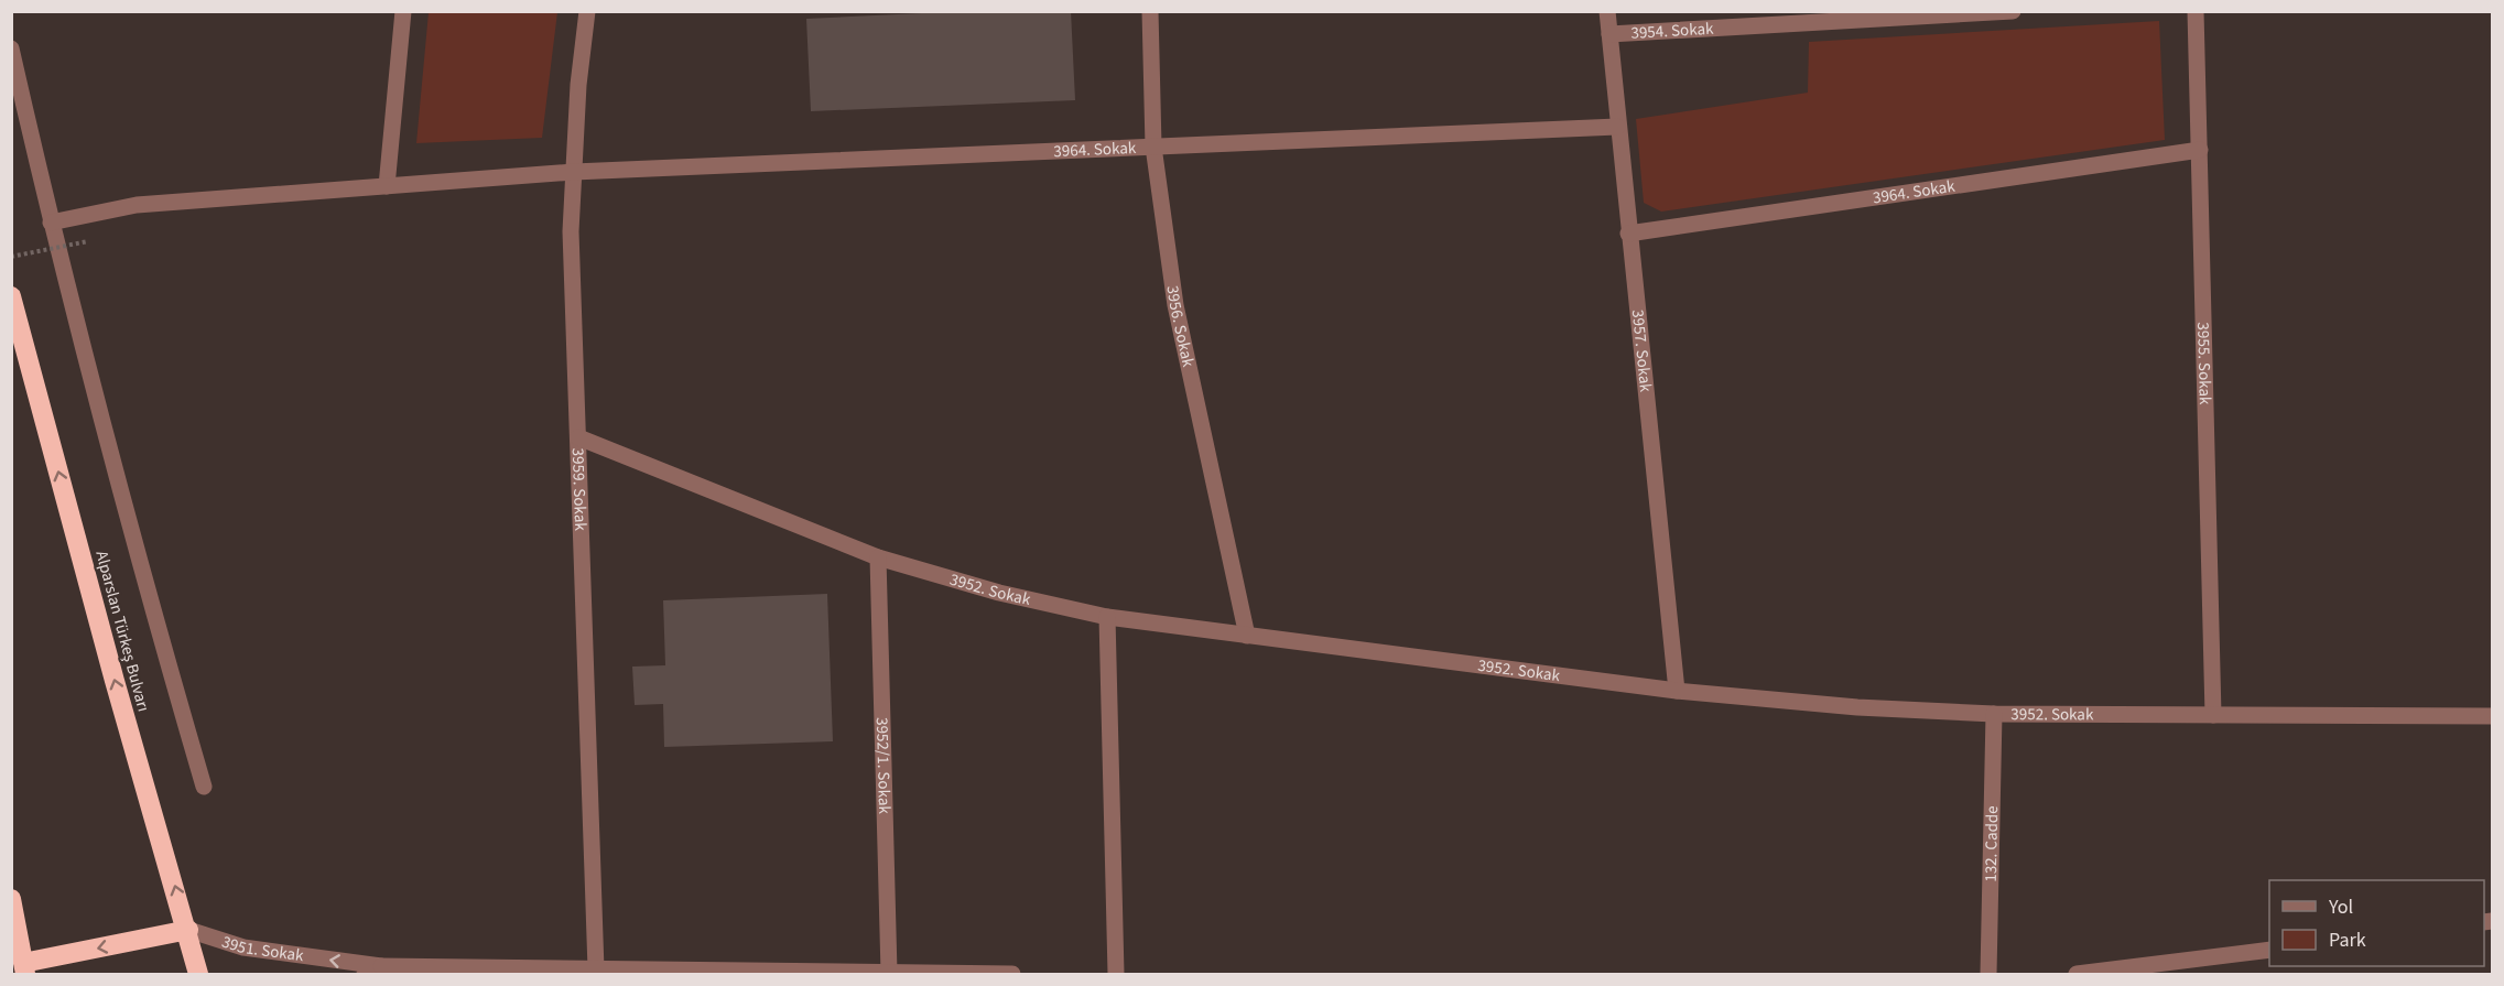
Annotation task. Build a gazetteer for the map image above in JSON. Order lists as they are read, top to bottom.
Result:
{
  "streets": {
    "highway": ["Alparslan Türkeş Bulvarı"],
    "street": [
      "3954. Sokak",
      "3964. Sokak",
      "3956. Sokak",
      "3957. Sokak",
      "3955. Sokak",
      "3959. Sokak",
      "3952. Sokak",
      "3952/1. Sokak",
      "132. Cadde",
      "3951. Sokak"
    ]
  },
  "crossings": [
    ["3954. Sokak", "3957. Sokak"],
    ["3964. Sokak", "3956. Sokak"],
    ["3964. Sokak", "3957. Sokak"],
    ["3964. Sokak", "3955. Sokak"],
    ["3964. Sokak", "3959. Sokak"],
    ["3956. Sokak", "3952. Sokak"],
    ["3957. Sokak", "3952. Sokak"],
    ["3955. Sokak", "3952. Sokak"],
    ["3959. Sokak", "3952. Sokak"],
    ["3959. Sokak", "3951. Sokak"],
    ["3952. Sokak", "3952/1. Sokak"],
    ["3952. Sokak", "132. Cadde"],
    ["Alparslan Türkeş Bulvarı", "3951. Sokak"],
    ["3952/1. Sokak", "3951. Sokak"]
  ],
  "one_way": ["Alparslan Türkeş Bulvarı"],
  "legend": ["Yol", "Park"]
}
